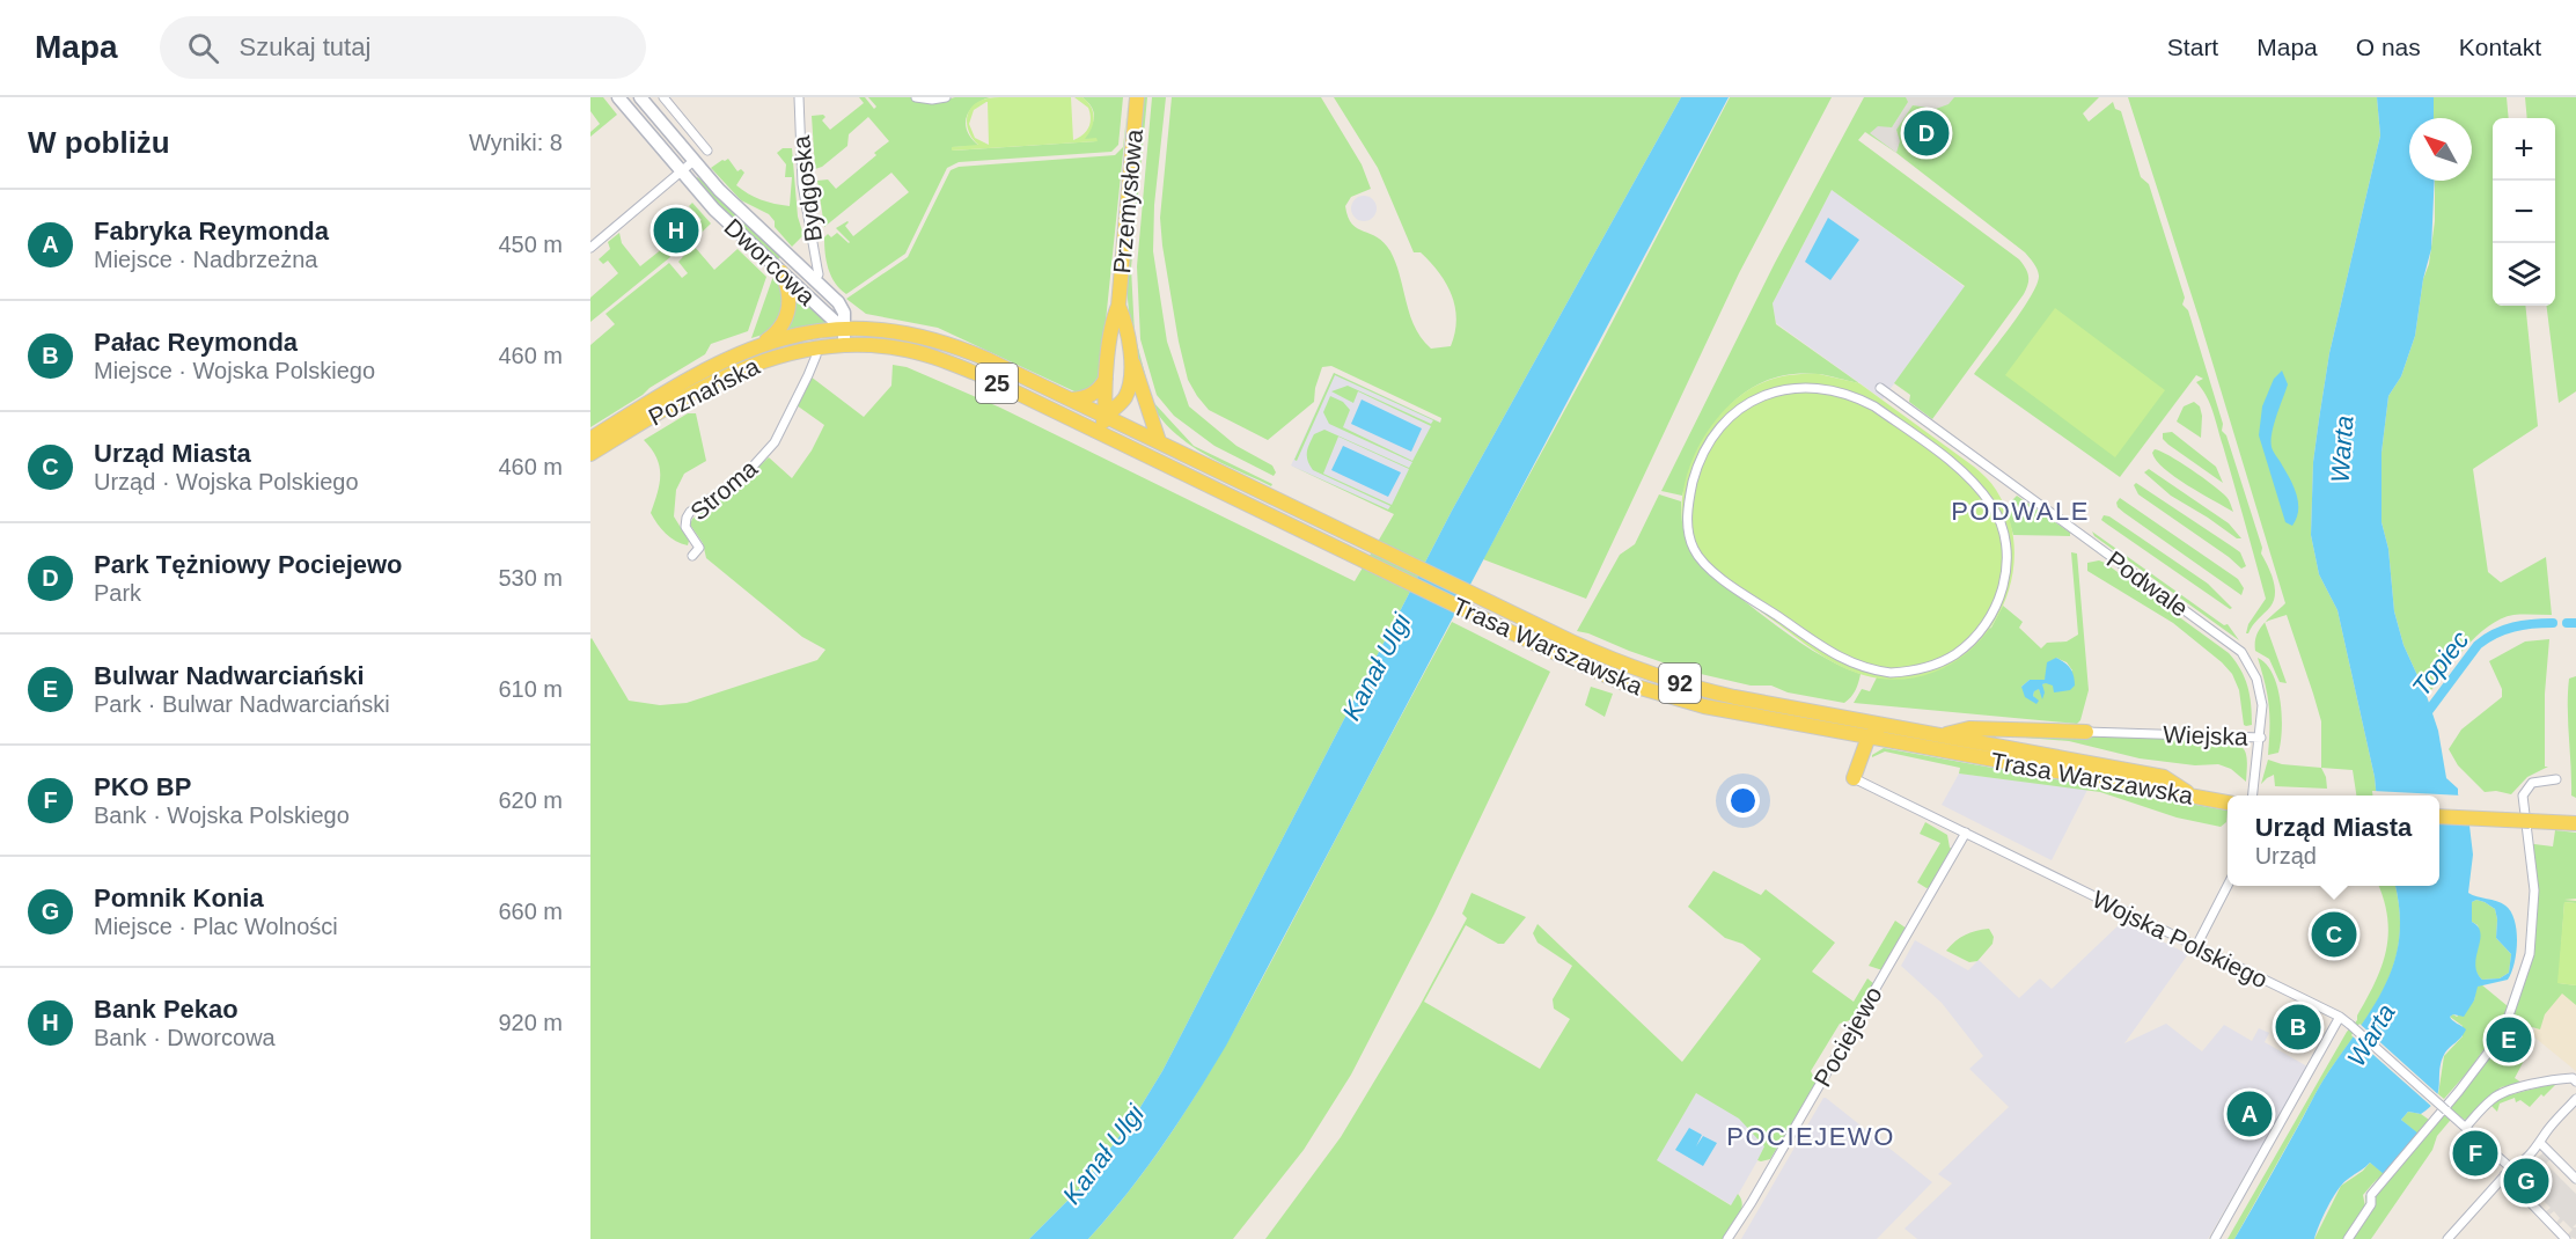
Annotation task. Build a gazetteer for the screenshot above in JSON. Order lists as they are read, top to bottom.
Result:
{
  "streets": {
    "main road": [
      "Przemysłowa",
      "25",
      "Poznańska",
      "Trasa Warszawska",
      "92"
    ],
    "street": [
      "Bydgoska",
      "Dworcowa",
      "Stroma",
      "Podwale",
      "Wiejska",
      "Wojska Polskiego",
      "Pociejewo"
    ]
  },
  "crossings": [
    ["Bydgoska", "Dworcowa"],
    ["Przemysłowa", "Poznańska"],
    ["Przemysłowa", "Trasa Warszawska"],
    ["Dworcowa", "Poznańska"],
    ["Poznańska", "Stroma"],
    ["Poznańska", "Trasa Warszawska"],
    ["Podwale", "Wiejska"],
    ["Wojska Polskiego", "Pociejewo"]
  ],
  "districts": ["PODWALE", "POCIEJEWO"],
  "water": ["Warta", "Topiec", "Kanał Ulgi"],
  "north": "top left",
  "page": {
    "header": "Mapa",
    "search": "Szukaj tutaj",
    "nav": [
      "Start",
      "Mapa",
      "O nas",
      "Kontakt"
    ],
    "heading": ["W pobliżu", "Wyniki: 8"],
    "pins": [
      "D",
      "H",
      "C",
      "B",
      "E",
      "A",
      "F",
      "G"
    ],
    "map_buttons": ["+", "−"],
    "list": [
      {
        "mark": "A",
        "name": "Fabryka Reymonda",
        "note": "Miejsce · Nadbrzeżna",
        "value": "450 m"
      },
      {
        "mark": "B",
        "name": "Pałac Reymonda",
        "note": "Miejsce · Wojska Polskiego",
        "value": "460 m"
      },
      {
        "mark": "C",
        "name": "Urząd Miasta",
        "note": "Urząd · Wojska Polskiego",
        "value": "460 m"
      },
      {
        "mark": "D",
        "name": "Park Tężniowy Pociejewo",
        "note": "Park",
        "value": "530 m"
      },
      {
        "mark": "E",
        "name": "Bulwar Nadwarciański",
        "note": "Park · Bulwar Nadwarciański",
        "value": "610 m"
      },
      {
        "mark": "F",
        "name": "PKO BP",
        "note": "Bank · Wojska Polskiego",
        "value": "620 m"
      },
      {
        "mark": "G",
        "name": "Pomnik Konia",
        "note": "Miejsce · Plac Wolności",
        "value": "660 m"
      },
      {
        "mark": "H",
        "name": "Bank Pekao",
        "note": "Bank · Dworcowa",
        "value": "920 m"
      }
    ],
    "popup": ["Urząd Miasta", "Urząd"]
  }
}
